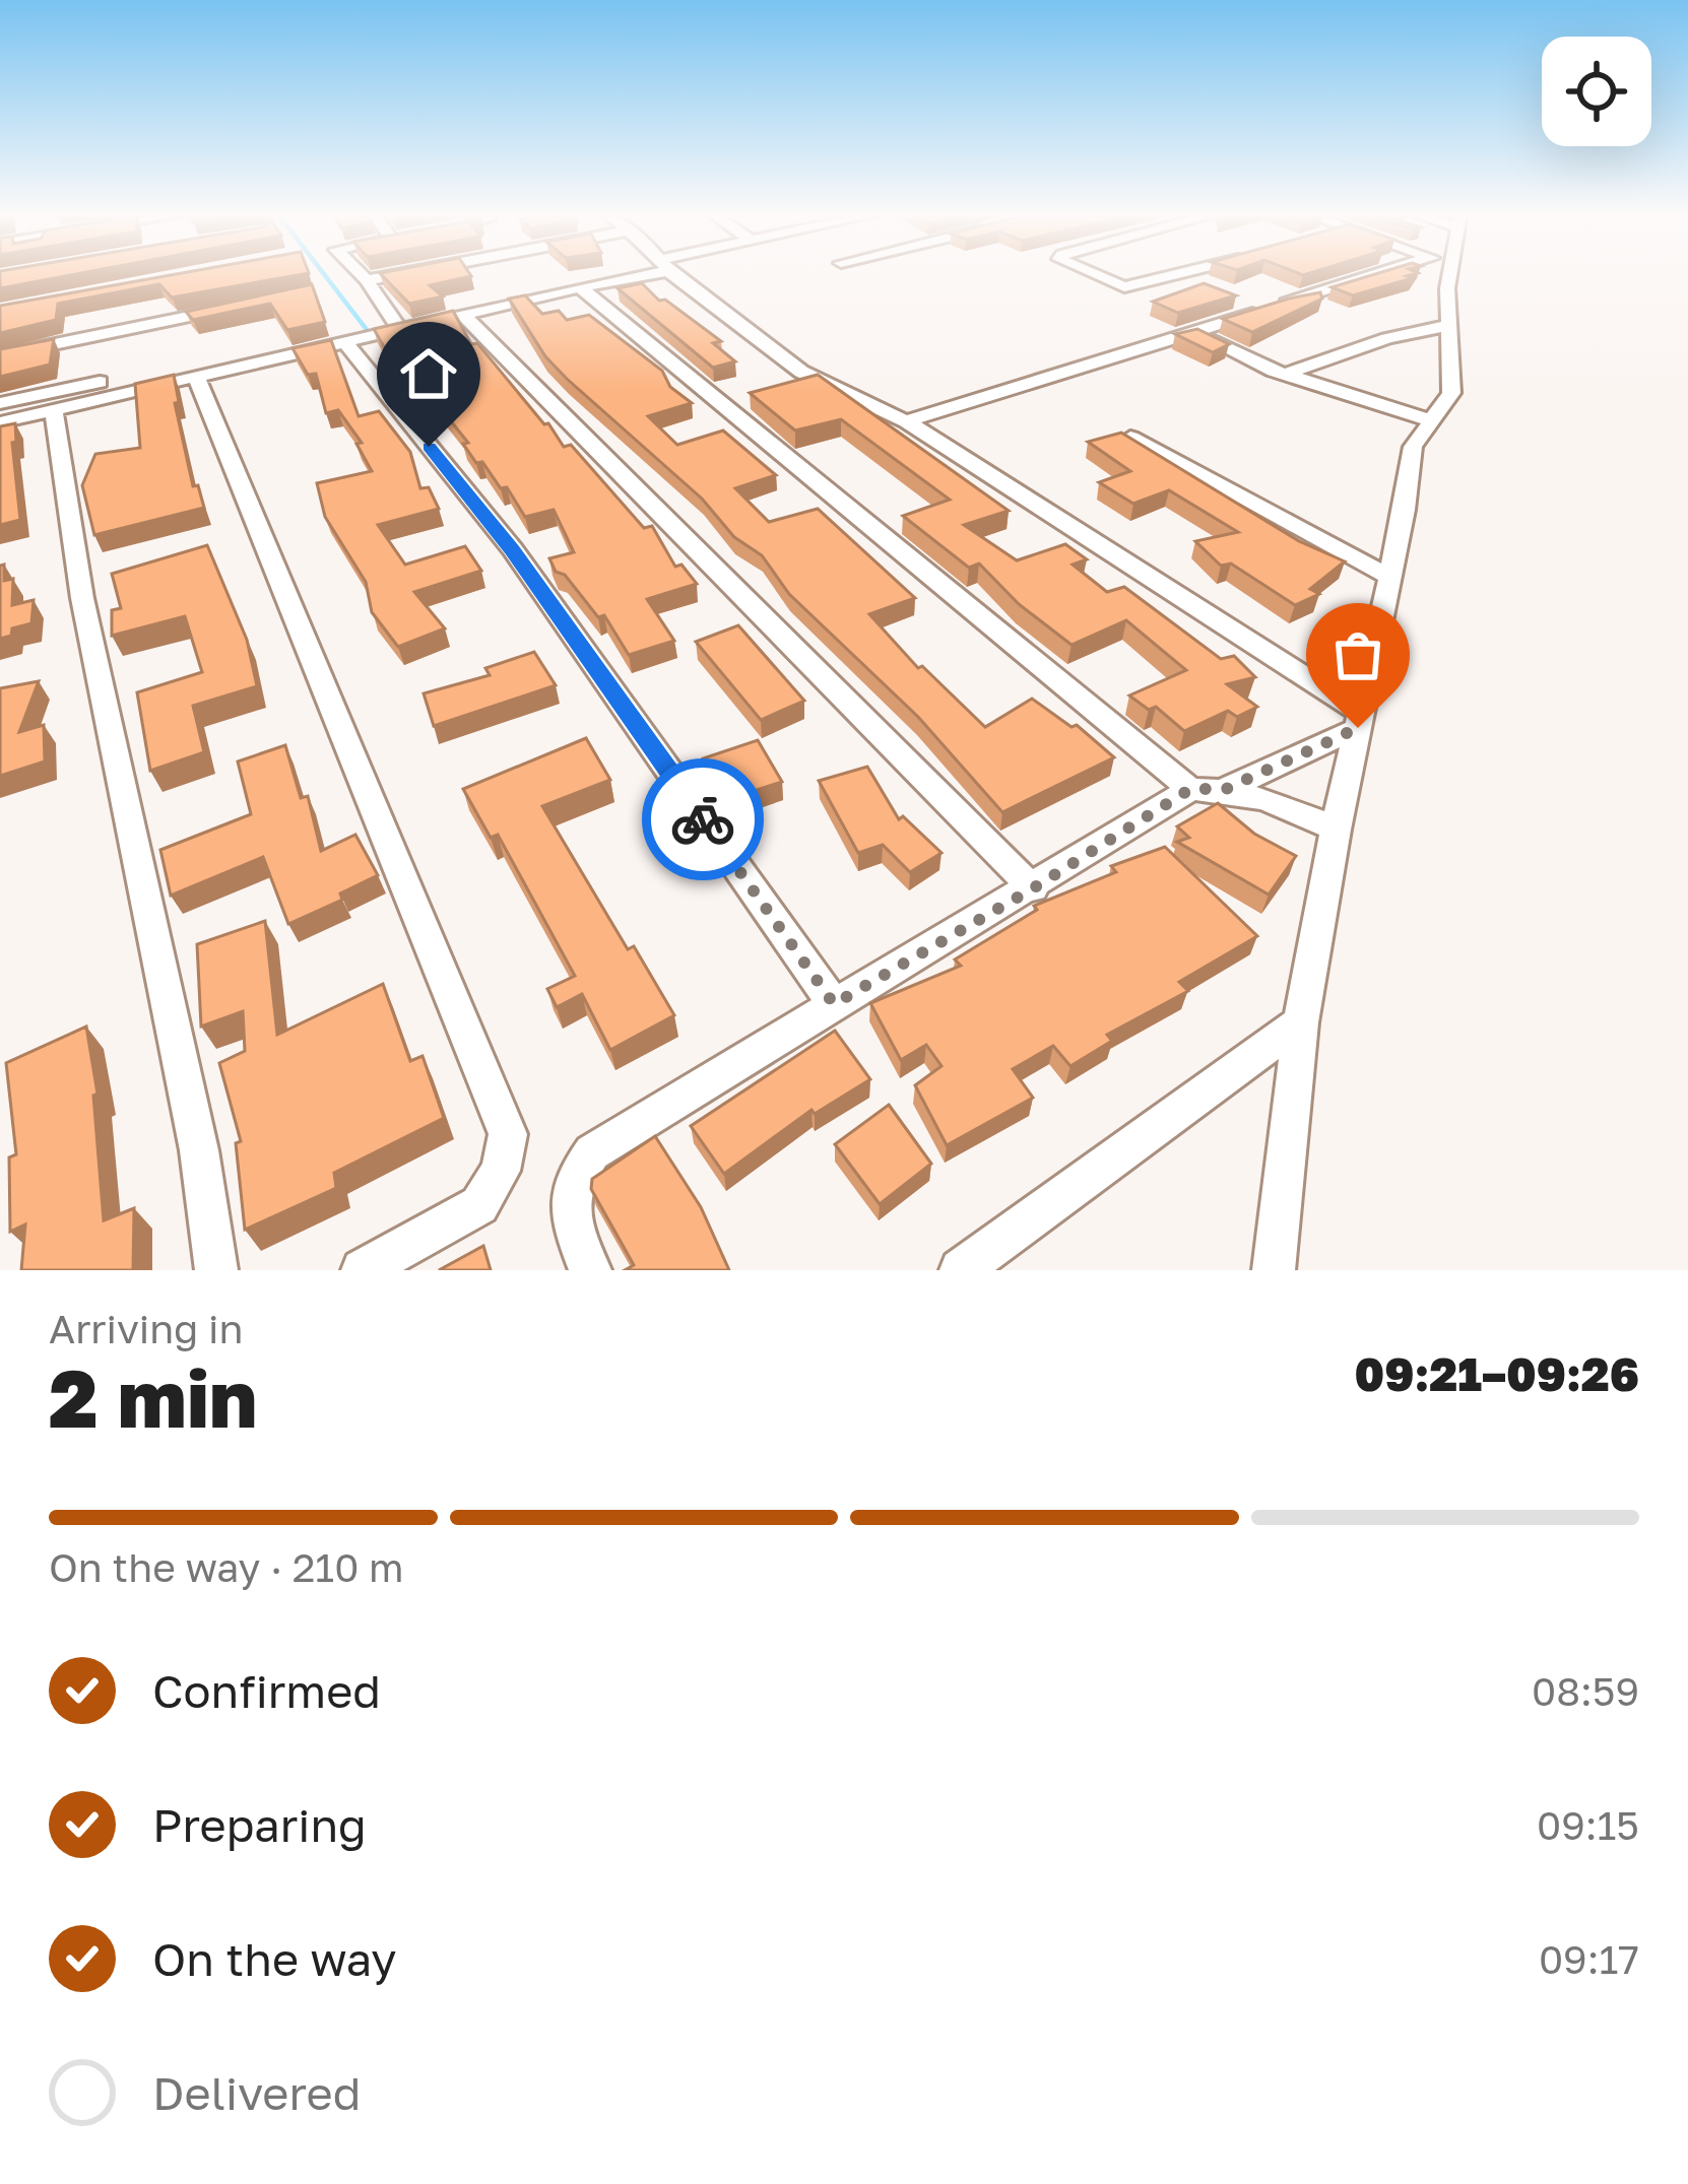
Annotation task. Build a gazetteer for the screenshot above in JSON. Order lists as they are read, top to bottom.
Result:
{
  "page": {
    "heading": ["2 min", "Arriving in", "09:21–09:26"],
    "bar": "On the way · 210 m",
    "list": [
      ["Confirmed", "08:59"],
      ["Preparing", "09:15"],
      ["On the way", "09:17"],
      "Delivered"
    ]
  }
}
